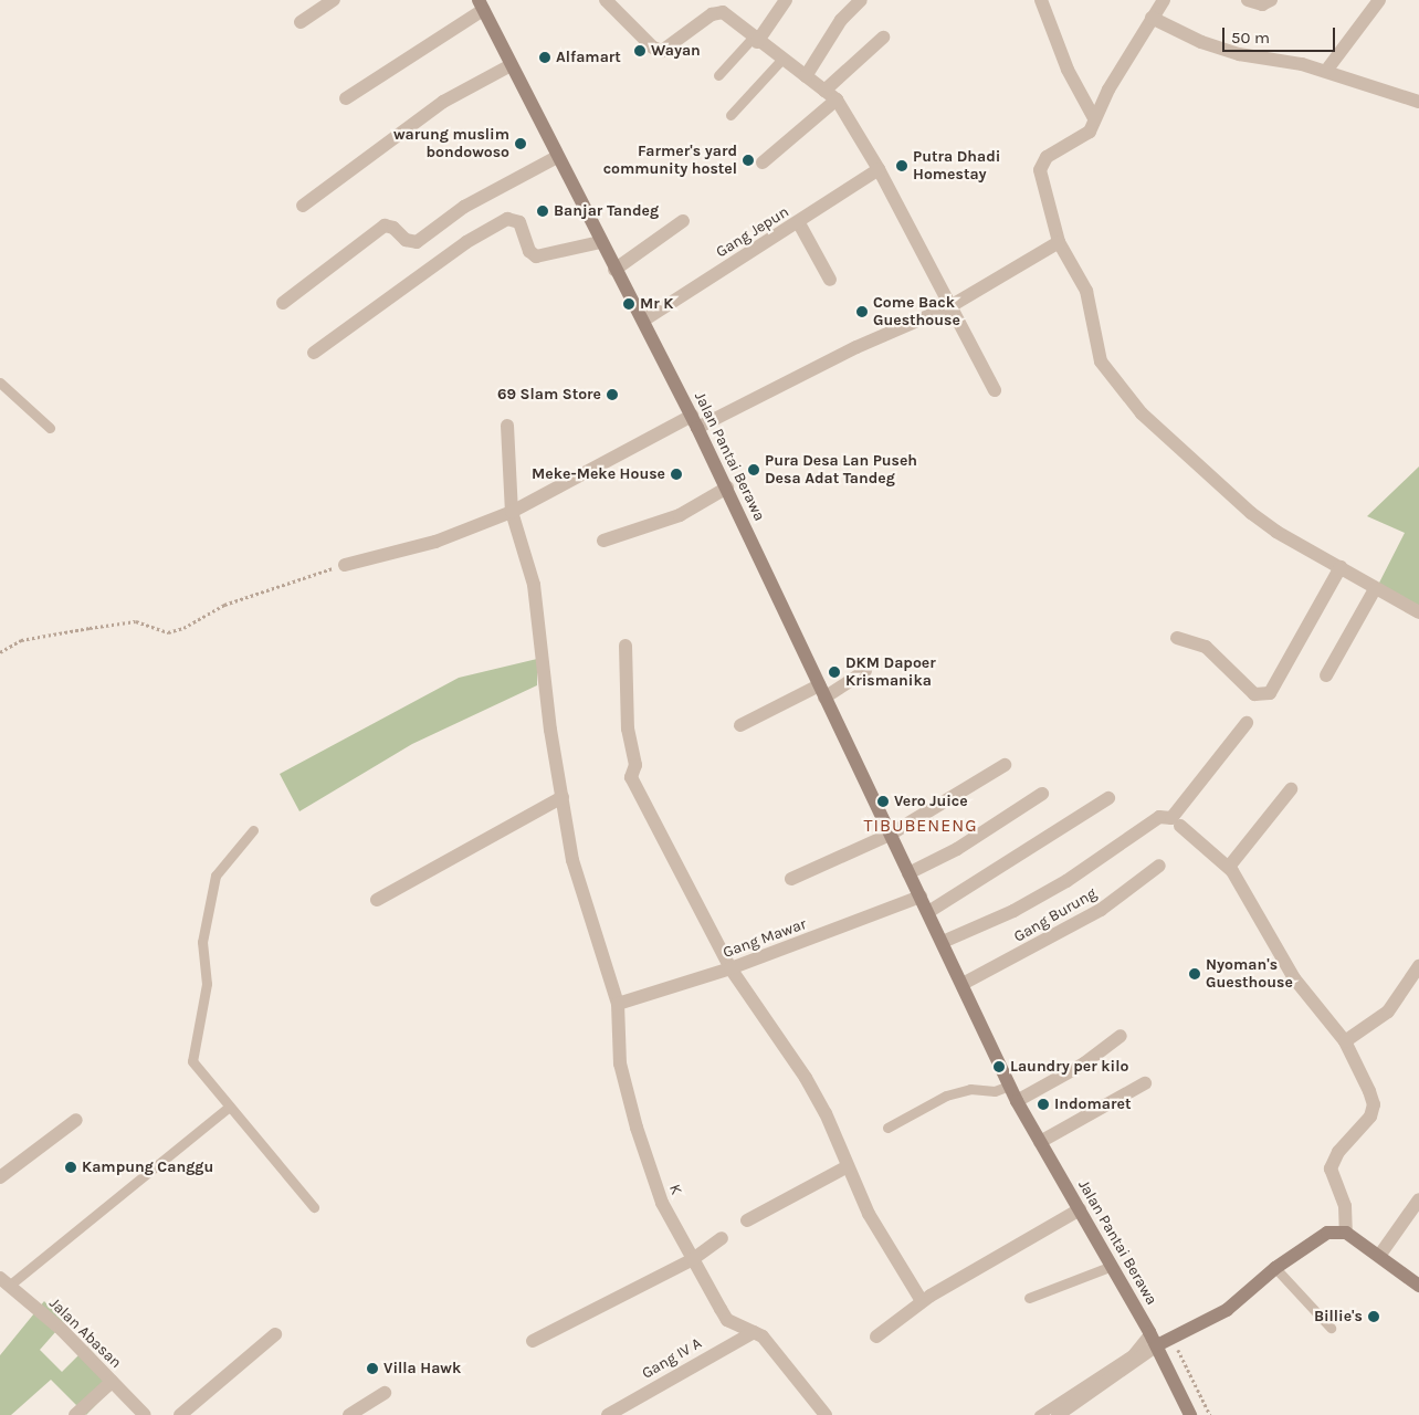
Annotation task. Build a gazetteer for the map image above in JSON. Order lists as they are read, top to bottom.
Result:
{
  "streets": {
    "street": [
      "Gang Jepun",
      "Jalan Pantai Berawa",
      "Gang Burung",
      "Gang Mawar",
      "K",
      "Jalan Abasan",
      "Gang IV A"
    ]
  },
  "crossings": [
    ["Gang Jepun", "Jalan Pantai Berawa"],
    ["Jalan Pantai Berawa", "Gang Burung"],
    ["Jalan Pantai Berawa", "Gang Mawar"],
    ["Gang Mawar", "K"],
    ["K", "Gang IV A"]
  ],
  "districts": ["TIBUBENENG"],
  "places": [
    "Wayan",
    "Alfamart",
    "warung muslim bondowoso",
    "Farmer's yard community hostel",
    "Putra Dhadi Homestay",
    "Banjar Tandeg",
    "Mr K",
    "Come Back Guesthouse",
    "69 Slam Store",
    "Pura Desa Lan Puseh Desa Adat Tandeg",
    "Meke-Meke House",
    "DKM Dapoer Krismanika",
    "Vero Juice",
    "Nyoman's Guesthouse",
    "Laundry per kilo",
    "Indomaret",
    "Kampung Canggu",
    "Billie's",
    "Villa Hawk"
  ],
  "scale_bar": "50 m"
}
